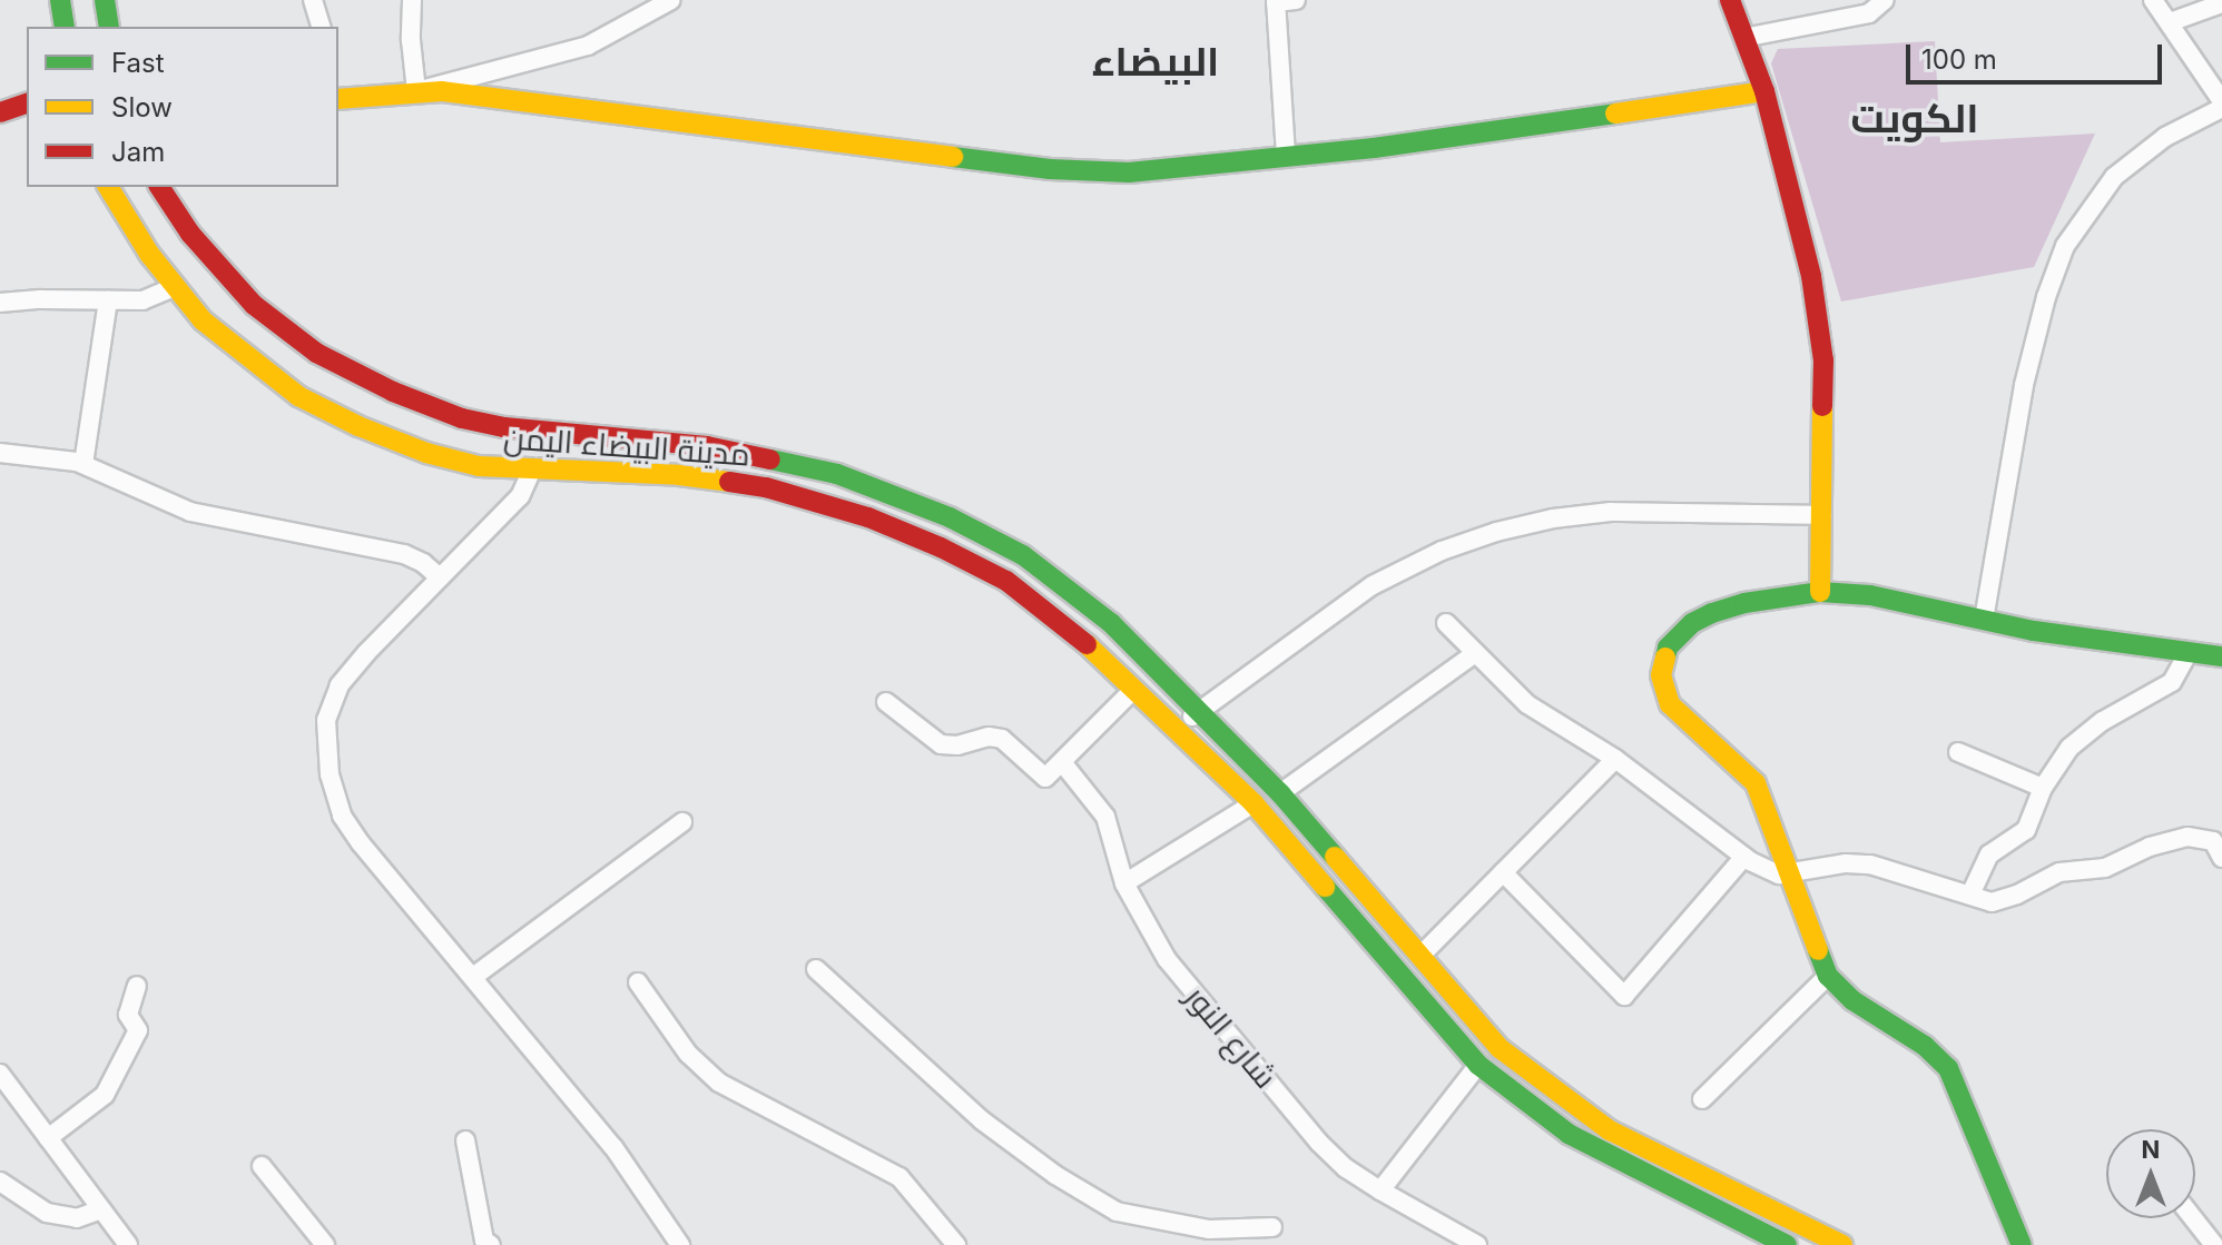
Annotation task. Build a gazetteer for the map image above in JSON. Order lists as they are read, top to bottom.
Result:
{
  "streets": {
    "main road": ["مدينة البيضاء اليمن"],
    "street": ["شارع النور"]
  },
  "districts": ["البيضاء", "الكويت"],
  "legend": ["Fast", "Slow", "Jam"],
  "scale_bar": "100 m",
  "north": "top"
}
